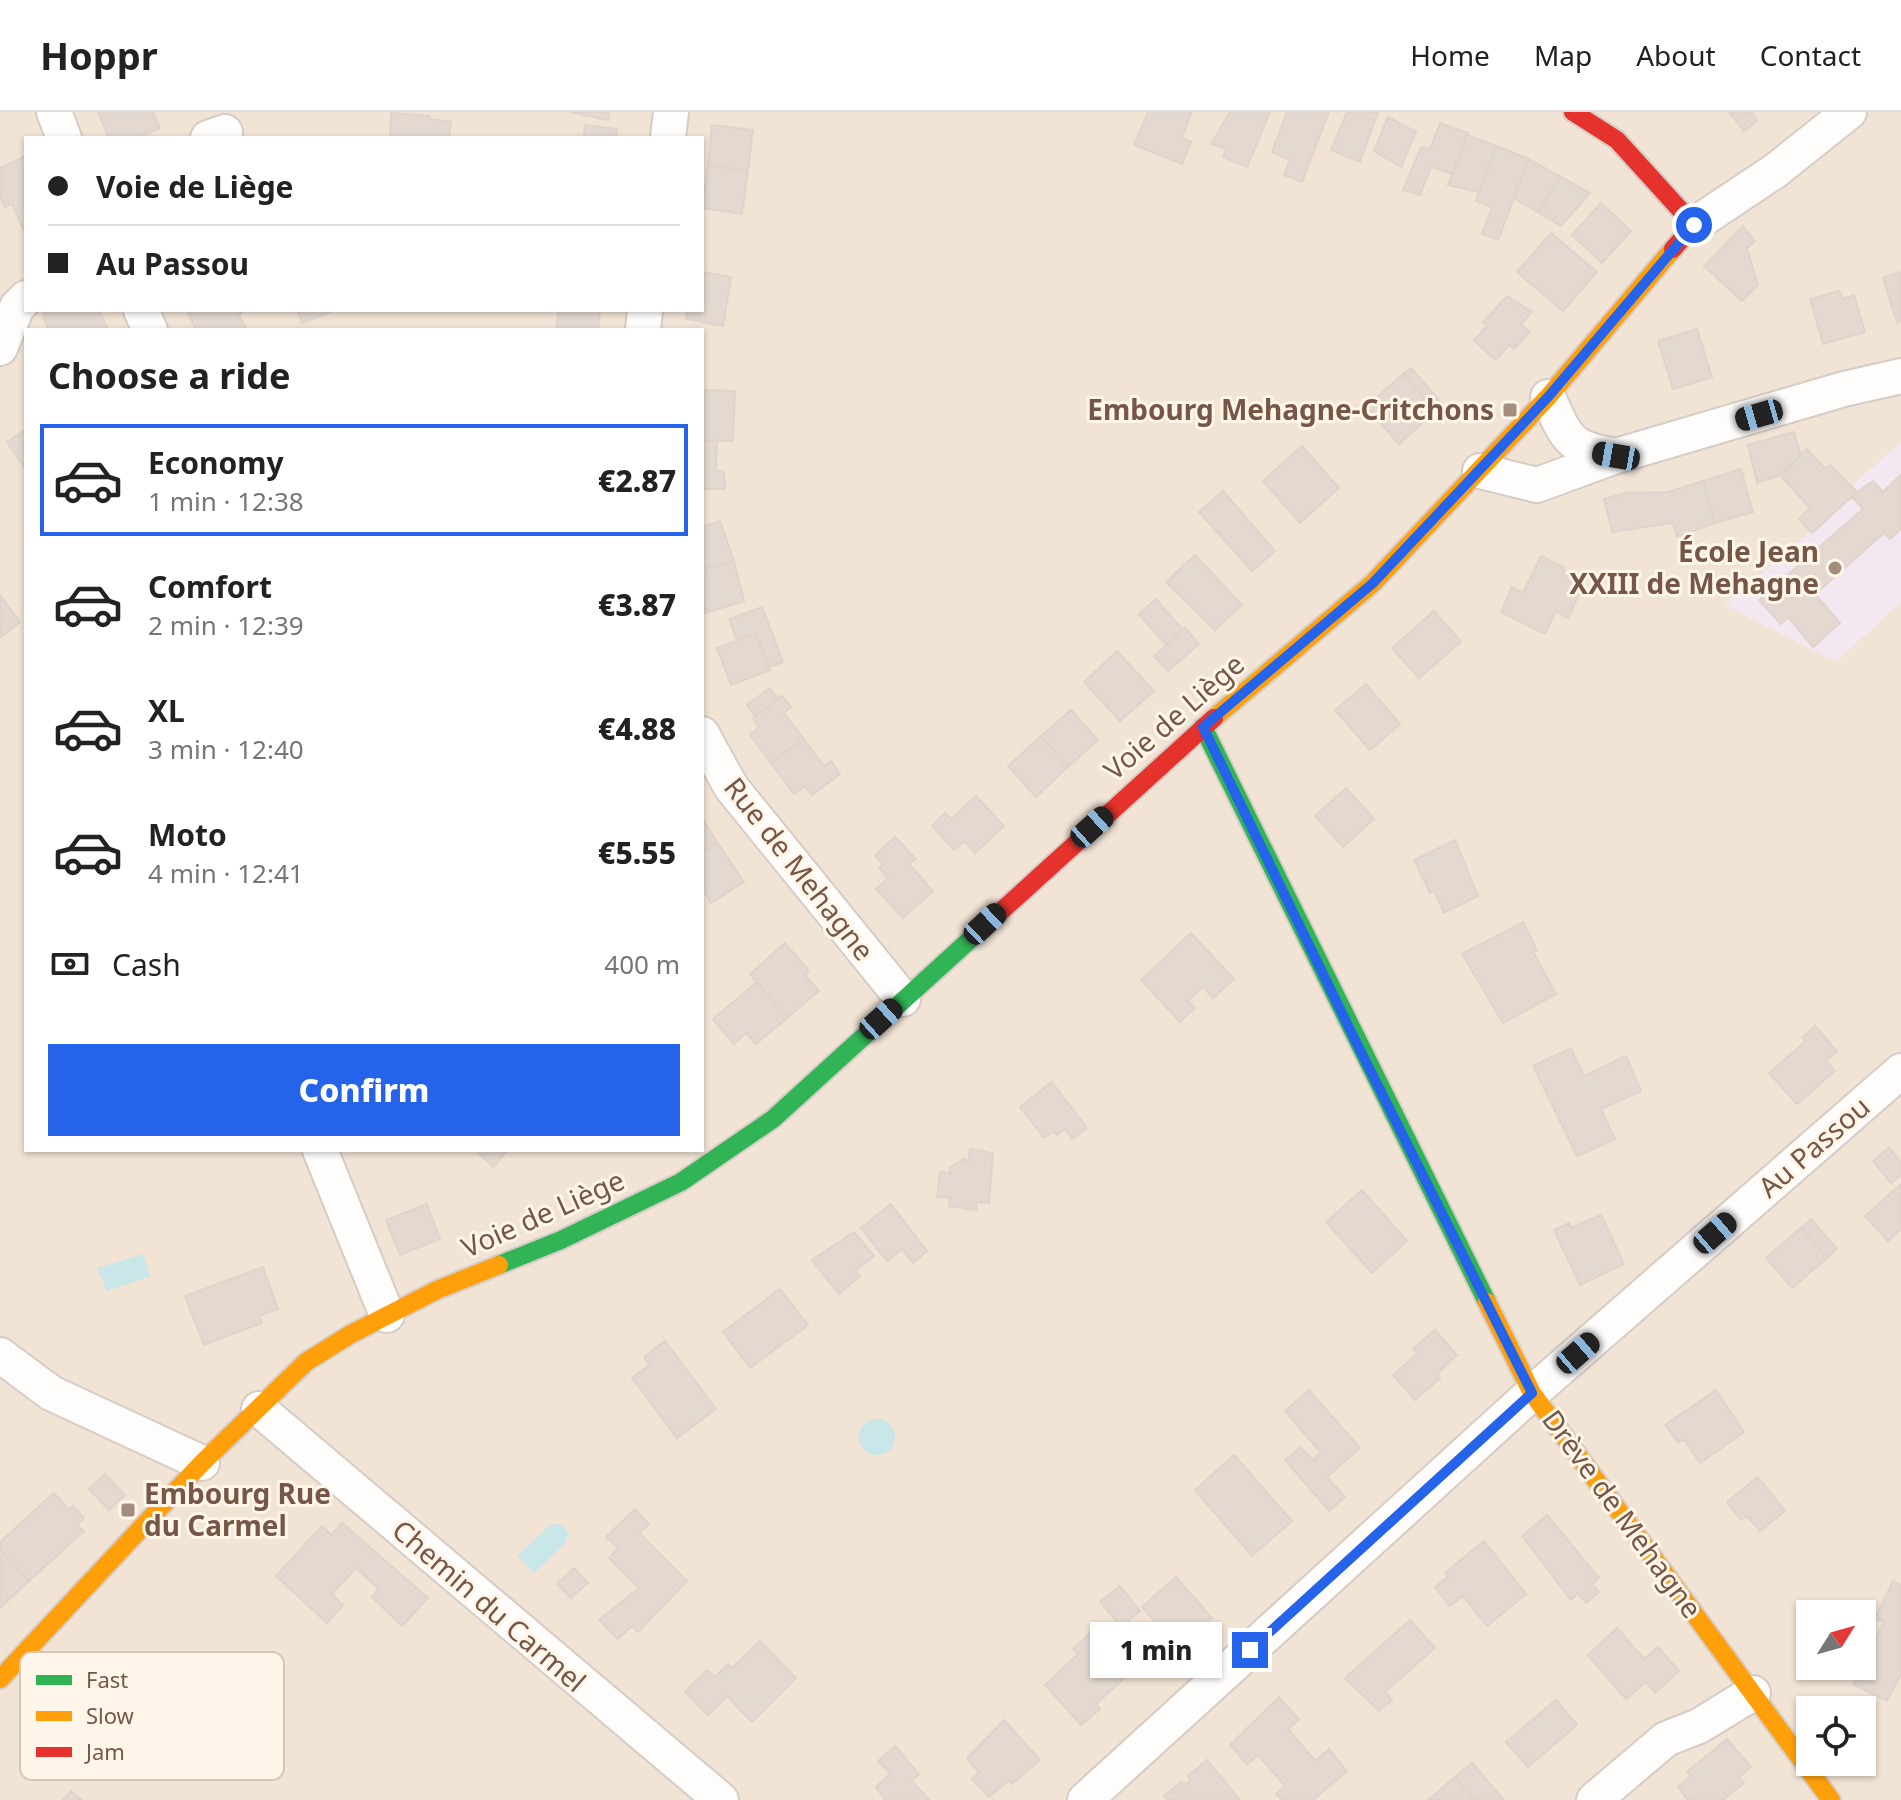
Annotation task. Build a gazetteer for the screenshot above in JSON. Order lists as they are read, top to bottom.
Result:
{
  "streets": {
    "street": [
      "Voie de Liège",
      "Rue de Mehagne",
      "Au Passou",
      "Drève de Mehagne",
      "Chemin du Carmel"
    ]
  },
  "crossings": [
    ["Voie de Liège", "Rue de Mehagne"],
    ["Voie de Liège", "Drève de Mehagne"],
    ["Voie de Liège", "Chemin du Carmel"],
    ["Au Passou", "Drève de Mehagne"]
  ],
  "places": {
    "transit": ["Embourg Mehagne-Critchons", "Embourg Rue du Carmel"],
    "other": ["École Jean XXIII de Mehagne"]
  },
  "legend": ["Fast", "Slow", "Jam"],
  "north": "top right",
  "page": {
    "header": "Hoppr",
    "nav": [
      "Home",
      "Map",
      "About",
      "Contact"
    ],
    "banner": ["Voie de Liège", "Au Passou"],
    "heading": "Choose a ride",
    "list": [
      {
        "name": "Economy",
        "note": "1 min · 12:38",
        "value": "€2.87"
      },
      {
        "name": "Comfort",
        "note": "2 min · 12:39",
        "value": "€3.87"
      },
      {
        "name": "XL",
        "note": "3 min · 12:40",
        "value": "€4.88"
      },
      {
        "name": "Moto",
        "note": "4 min · 12:41",
        "value": "€5.55"
      }
    ],
    "pay": ["Cash", "400 m"],
    "buttons": "Confirm",
    "bubble": "1 min"
  }
}
